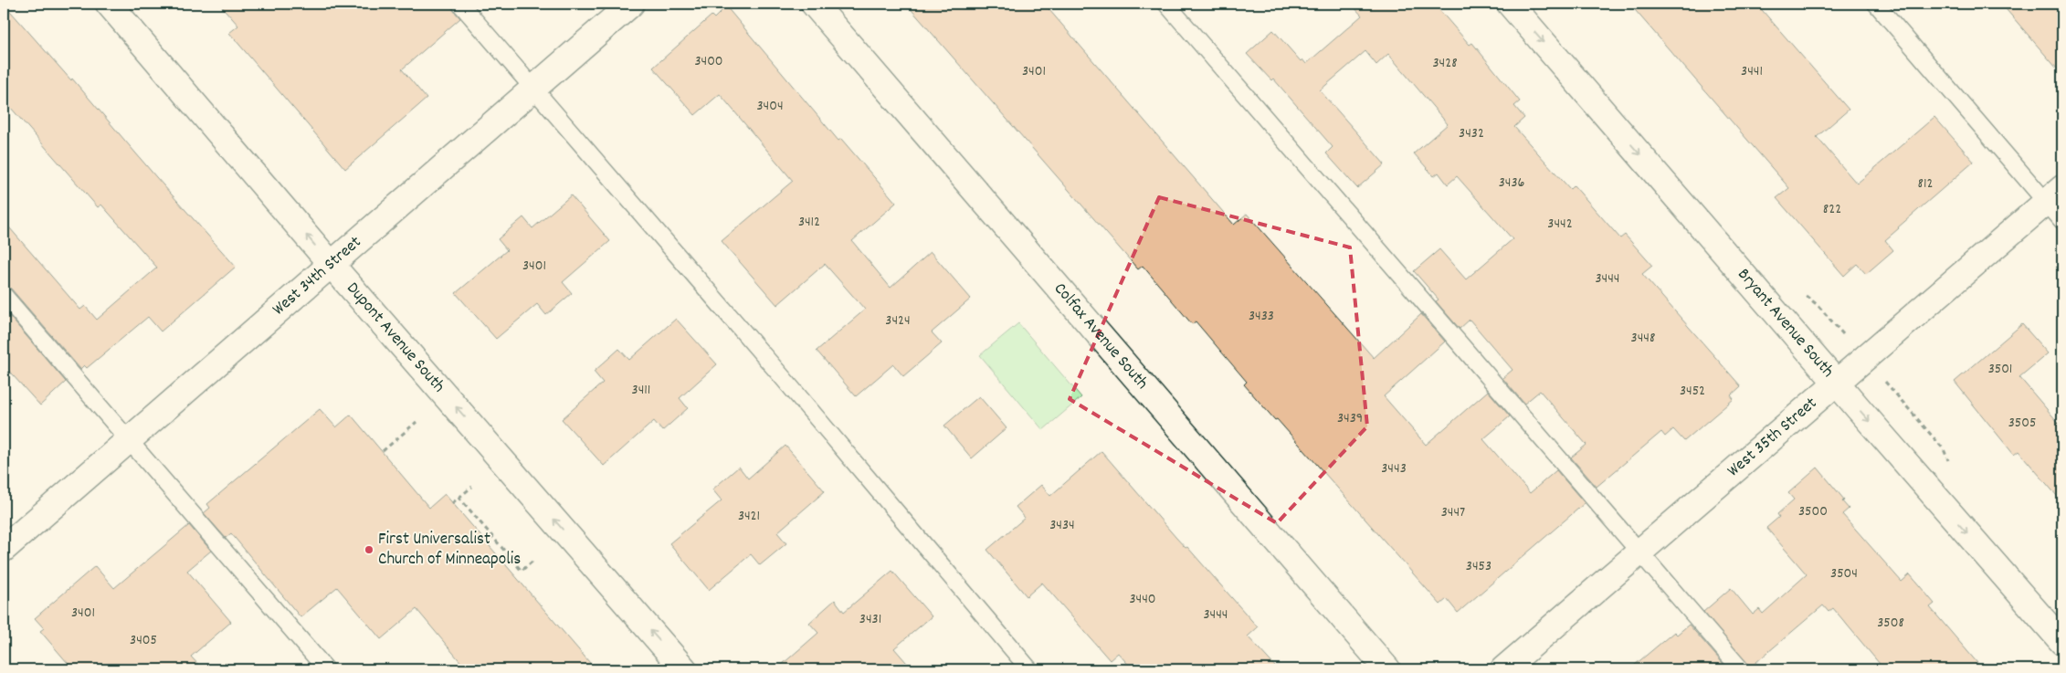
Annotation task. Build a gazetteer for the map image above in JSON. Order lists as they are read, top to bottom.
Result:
{
  "streets": {
    "street": [
      "West 34th Street",
      "Bryant Avenue South",
      "Colfax Avenue South",
      "Dupont Avenue South",
      "West 35th Street"
    ]
  },
  "crossings": [
    ["West 34th Street", "Dupont Avenue South"],
    ["Bryant Avenue South", "West 35th Street"]
  ],
  "one_way": ["Bryant Avenue South", "Dupont Avenue South"],
  "places": ["First Universalist Church of Minneapolis"],
  "house_numbers": [
    "3400",
    "3428",
    "3401",
    "3441",
    "3404",
    "3432",
    "3436",
    "812",
    "822",
    "3412",
    "3442",
    "3401",
    "3444",
    "3433",
    "3424",
    "3448",
    "3501",
    "3411",
    "3452",
    "3439",
    "3505",
    "3443",
    "3500",
    "3447",
    "3421",
    "3434",
    "3453",
    "3504",
    "3440",
    "3401",
    "3444",
    "3431",
    "3508",
    "3405"
  ]
}
